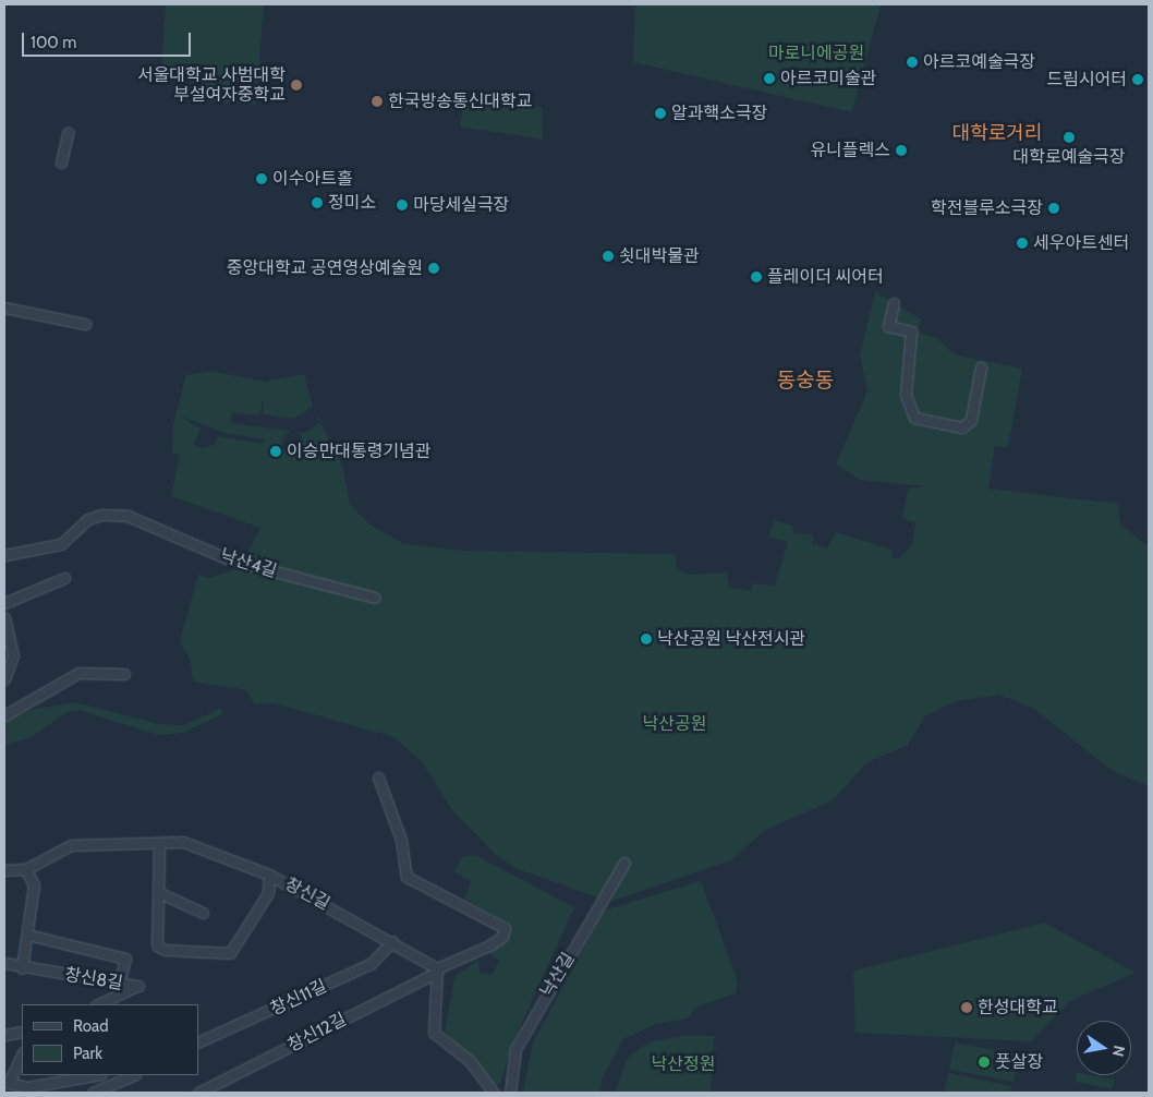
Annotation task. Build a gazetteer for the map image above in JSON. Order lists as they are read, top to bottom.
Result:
{
  "streets": {
    "street": [
      "낙산4길",
      "창신길",
      "낙산길",
      "창신8길",
      "창신11길",
      "창신12길"
    ]
  },
  "crossings": [
    ["창신길", "창신11길"],
    ["창신길", "창신12길"]
  ],
  "districts": ["대학로거리", "동숭동"],
  "parks": ["마로니에공원", "낙산공원", "낙산정원"],
  "places": [
    "아르코예술극장",
    "아르코미술관",
    "드림시어터",
    "서울대학교 사범대학 부설여자중학교",
    "한국방송통신대학교",
    "알과핵소극장",
    "대학로예술극장",
    "유니플렉스",
    "이수아트홀",
    "정미소",
    "마당세실극장",
    "학전블루소극장",
    "세우아트센터",
    "쇳대박물관",
    "중앙대학교 공연영상예술원",
    "플레이더 씨어터",
    "이승만대통령기념관",
    "낙산공원 낙산전시관",
    "한성대학교",
    "풋살장"
  ],
  "legend": ["Road", "Park"],
  "scale_bar": "100 m",
  "north": "right"
}
